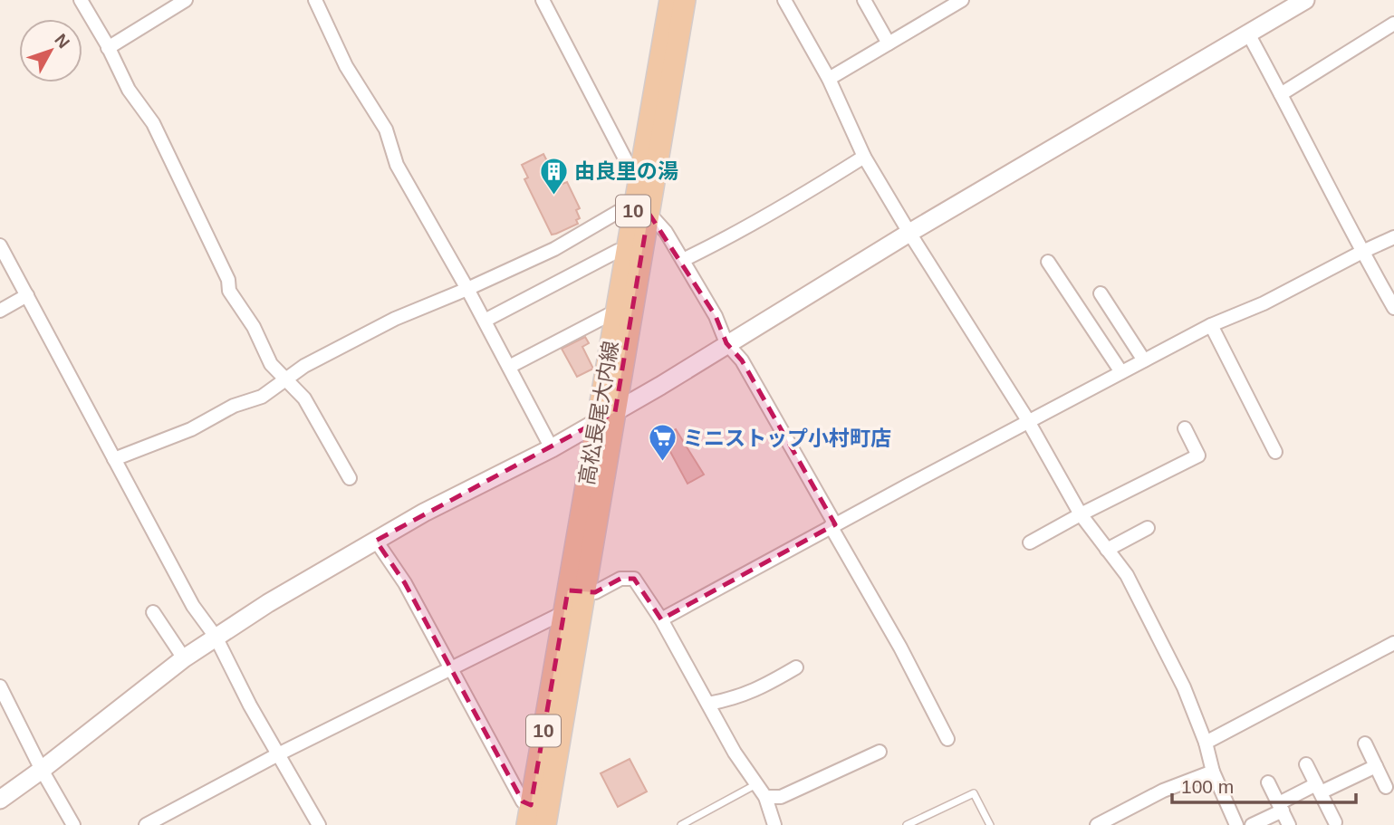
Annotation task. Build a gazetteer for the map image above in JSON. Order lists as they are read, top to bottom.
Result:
{
  "streets": {
    "main road": ["10", "高松長尾大内線"]
  },
  "places": {
    "building": ["由良里の湯"],
    "supermarket": ["ミニストップ小村町店"]
  },
  "scale_bar": "100 m",
  "north": "top right"
}
